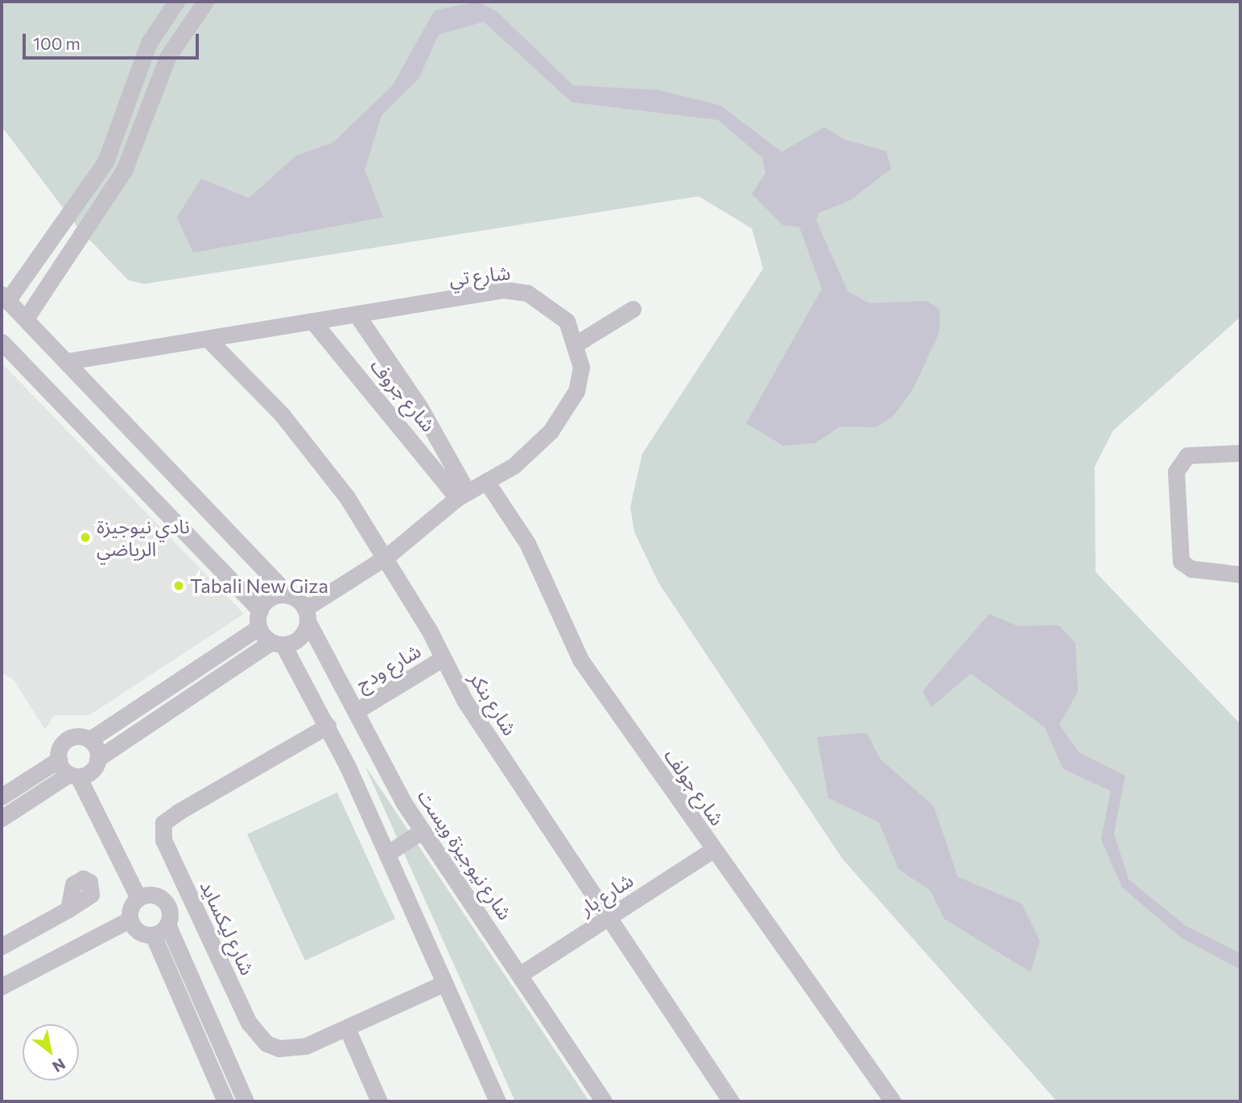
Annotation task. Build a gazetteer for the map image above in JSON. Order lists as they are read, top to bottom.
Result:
{
  "streets": {
    "street": [
      "شارع تي",
      "شارع جروف",
      "شارع ودج",
      "شارع بنكر",
      "شارع جولف",
      "شارع نيوجيزة ويست",
      "شارع بار",
      "شارع ليكسايد"
    ]
  },
  "crossings": [
    ["شارع تي", "شارع جروف"],
    ["شارع تي", "شارع بنكر"],
    ["شارع تي", "شارع جولف"],
    ["شارع تي", "شارع نيوجيزة ويست"],
    ["شارع ودج", "شارع بنكر"],
    ["شارع ودج", "شارع نيوجيزة ويست"],
    ["شارع بنكر", "شارع بار"],
    ["شارع جولف", "شارع بار"],
    ["شارع نيوجيزة ويست", "شارع بار"]
  ],
  "places": ["نادي نيوجيزة الرياضي", "Tabali New Giza"],
  "scale_bar": "100 m",
  "north": "bottom right"
}
